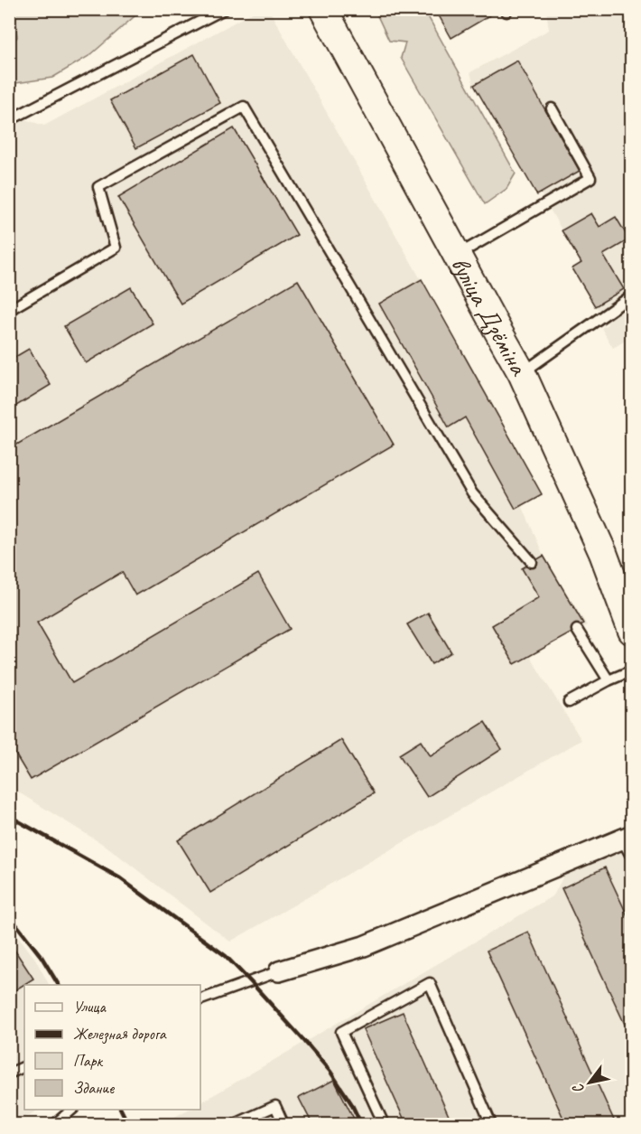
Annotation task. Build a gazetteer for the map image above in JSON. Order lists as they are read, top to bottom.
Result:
{
  "streets": {
    "main road": ["вуліца Дзёміна"]
  },
  "legend": [
    "Улица",
    "Железная дорога",
    "Парк",
    "Здание"
  ],
  "north": "bottom left"
}
